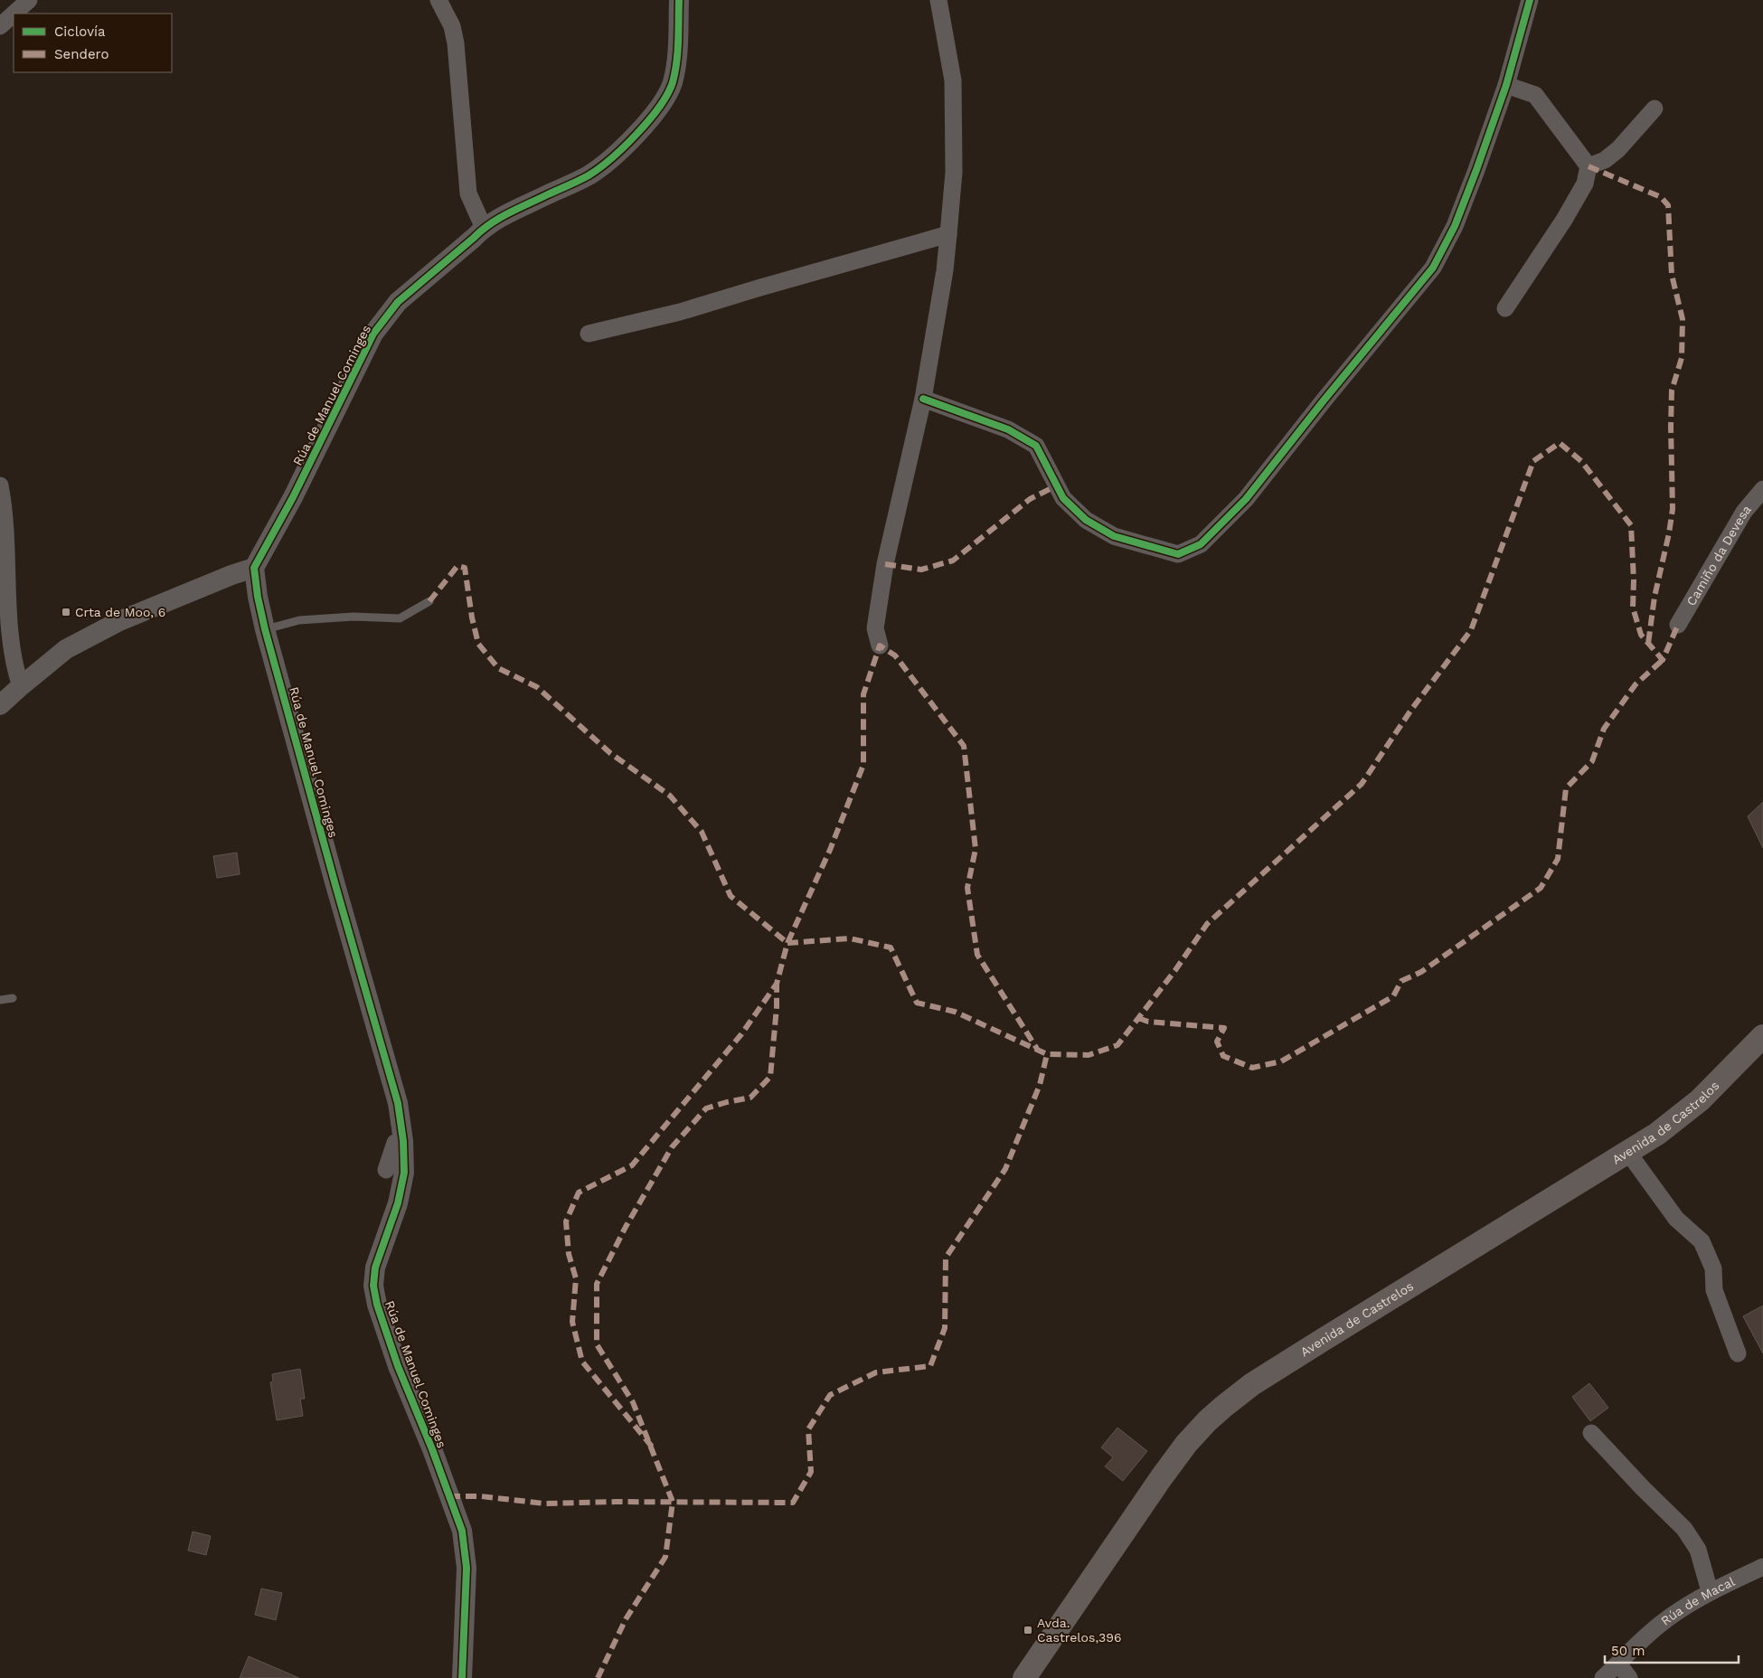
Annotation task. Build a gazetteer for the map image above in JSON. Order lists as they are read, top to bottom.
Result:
{
  "streets": {
    "main road": ["Avenida de Castrelos"],
    "street": ["Rúa de Manuel Cominges", "Camiño da Devesa", "Rúa de Macal"]
  },
  "places": {
    "transit": ["Crta de Moo, 6", "Avda. Castrelos,396"]
  },
  "legend": ["Ciclovía", "Sendero"],
  "scale_bar": "50 m"
}
